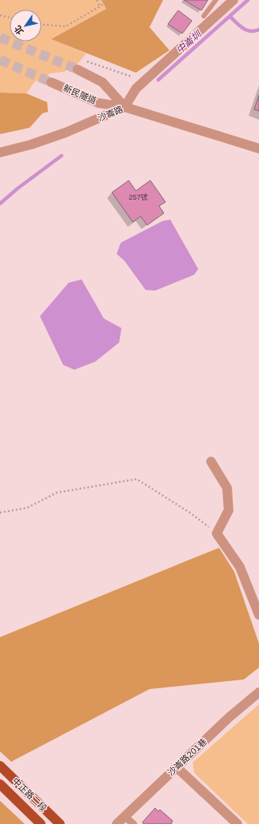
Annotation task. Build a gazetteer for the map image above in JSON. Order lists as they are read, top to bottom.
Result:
{
  "streets": {
    "main road": ["中正路二段"],
    "street": ["新民隧道", "沙崙路", "沙崙路201巷"]
  },
  "crossings": [
    ["新民隧道", "沙崙路"]
  ],
  "water": ["中崙圳"],
  "house_numbers": ["257號"],
  "north": "bottom left"
}
